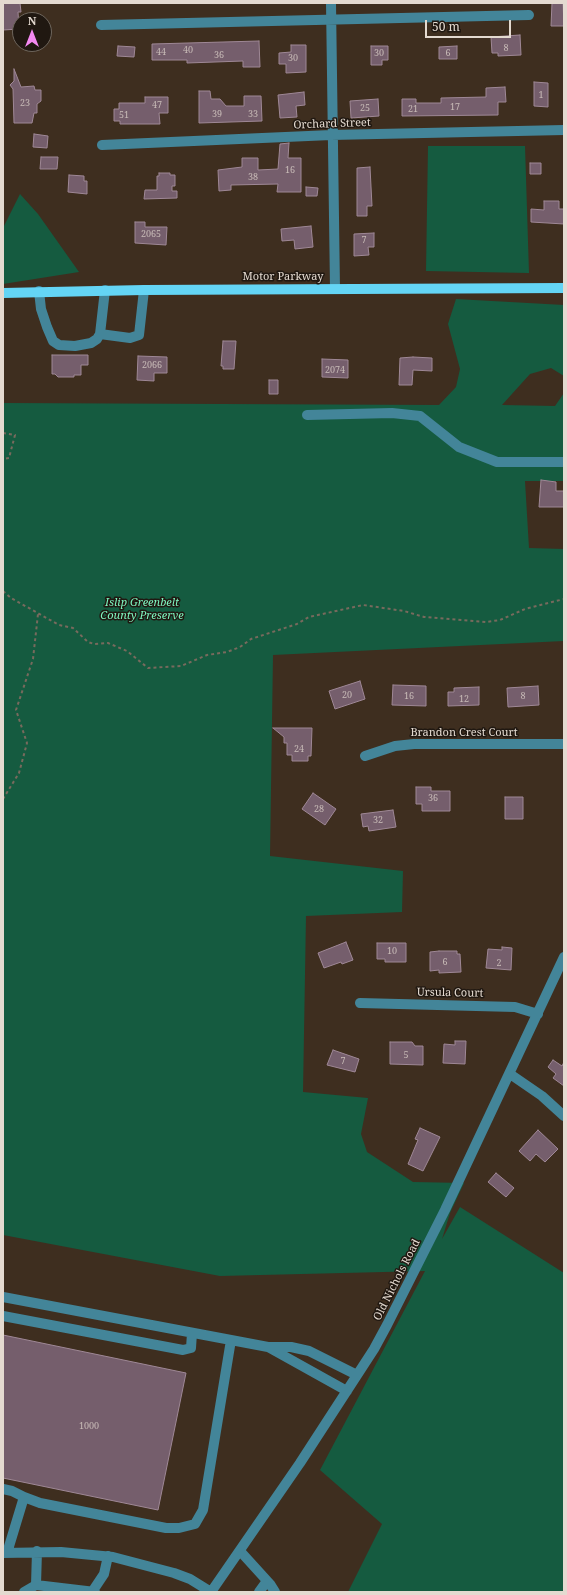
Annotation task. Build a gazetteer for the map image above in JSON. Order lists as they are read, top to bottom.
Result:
{
  "streets": {
    "main road": ["Motor Parkway"],
    "street": [
      "Orchard Street",
      "Brandon Crest Court",
      "Ursula Court",
      "Old Nichols Road"
    ]
  },
  "crossings": [
    ["Ursula Court", "Old Nichols Road"]
  ],
  "parks": ["Islip Greenbelt County Preserve"],
  "house_numbers": [
    "8",
    "40",
    "44",
    "30",
    "6",
    "36",
    "30",
    "1",
    "23",
    "47",
    "17",
    "25",
    "21",
    "39",
    "33",
    "51",
    "16",
    "38",
    "2065",
    "7",
    "2066",
    "2074",
    "20",
    "16",
    "8",
    "12",
    "24",
    "36",
    "28",
    "32",
    "10",
    "6",
    "2",
    "5",
    "7",
    "1000"
  ],
  "scale_bar": "50 m",
  "north": "top"
}
